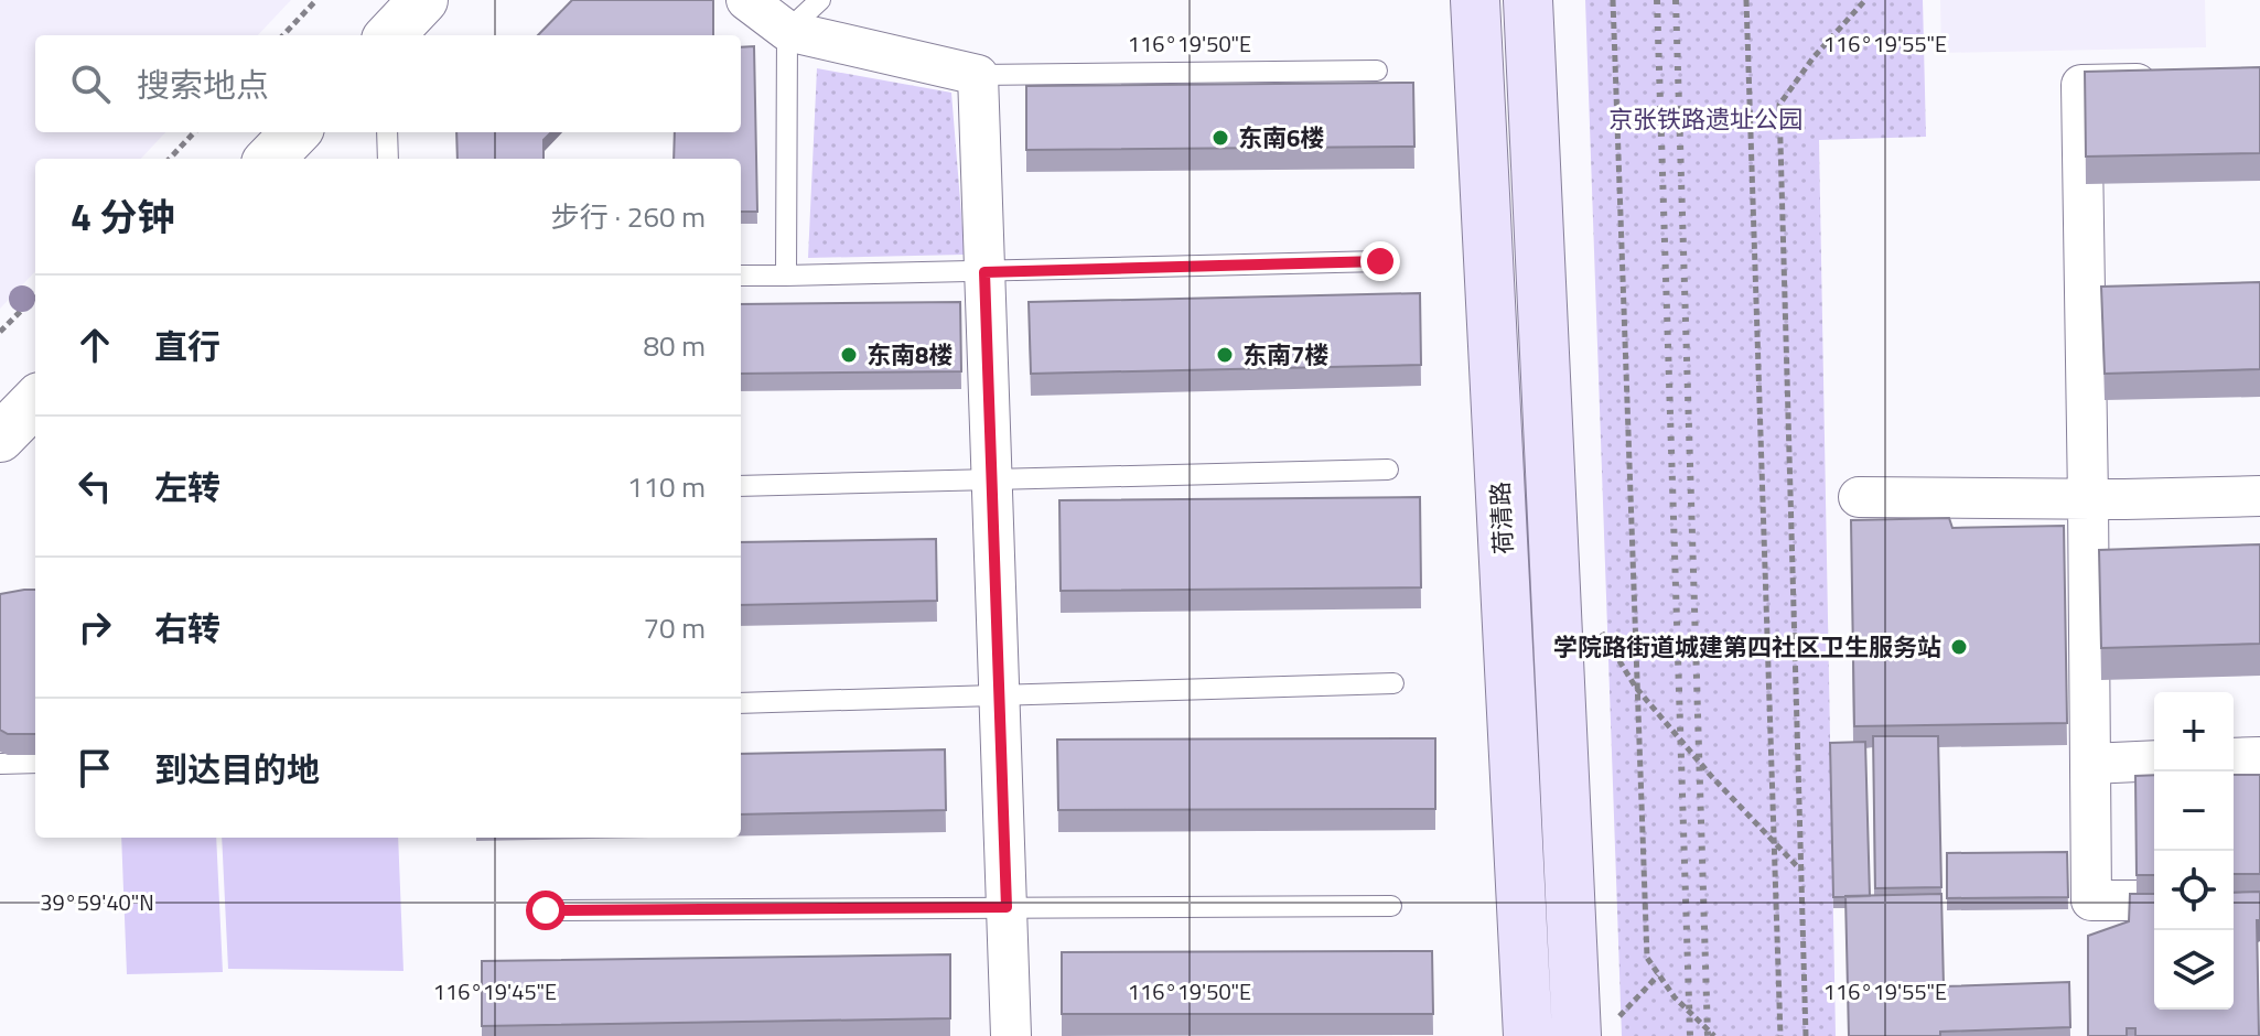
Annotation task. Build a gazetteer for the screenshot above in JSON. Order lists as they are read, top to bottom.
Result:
{
  "streets": {
    "main road": ["荷清路"]
  },
  "parks": ["京张铁路遗址公园"],
  "places": [
    "东南6楼",
    "东南8楼",
    "东南7楼",
    "学院路街道城建第四社区卫生服务站"
  ],
  "page": {
    "search": "搜索地点",
    "heading": ["4 分钟", "步行 · 260 m"],
    "list": [
      ["直行", "80 m"],
      ["左转", "110 m"],
      ["右转", "70 m"],
      "到达目的地"
    ],
    "map_buttons": ["+", "−"]
  },
  "coordinates": [
    "116°19'50\"E",
    "116°19'55\"E",
    "39°59'40\"N",
    "116°19'45\"E"
  ]
}
